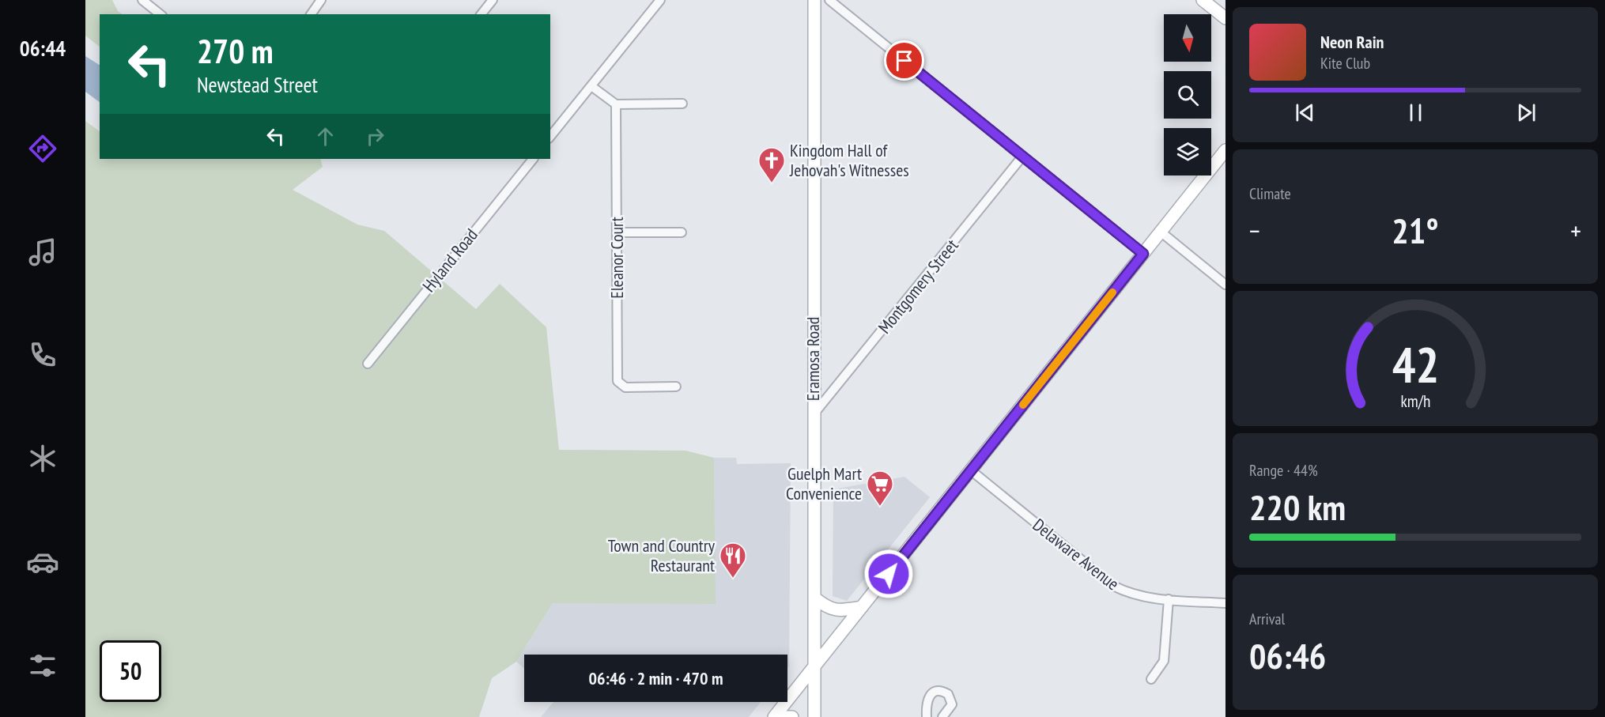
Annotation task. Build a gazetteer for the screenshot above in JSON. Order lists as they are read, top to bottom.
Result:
{
  "streets": {
    "main road": ["Eramosa Road"],
    "street": [
      "Eleanor Court",
      "Hyland Road",
      "Montgomery Street",
      "Delaware Avenue"
    ]
  },
  "crossings": [
    ["Montgomery Street", "Eramosa Road"]
  ],
  "places": {
    "church": ["Kingdom Hall of Jehovah's Witnesses"],
    "supermarket": ["Guelph Mart Convenience"],
    "restaurant": ["Town and Country Restaurant"]
  },
  "north": "bottom",
  "page": {
    "tabs": "06:44",
    "turn": ["270 m", "Newstead Street"],
    "song": ["Neon Rain", "Kite Club"],
    "tile": [
      "Climate",
      ["Range · 44%", "220 km"],
      ["Arrival", "06:46"]
    ],
    "heat": ["−", "21°", "+"],
    "limit": "50",
    "trip": "06:46 · 2 min · 470 m",
    "gauge": ["42", "km/h"]
  }
}
